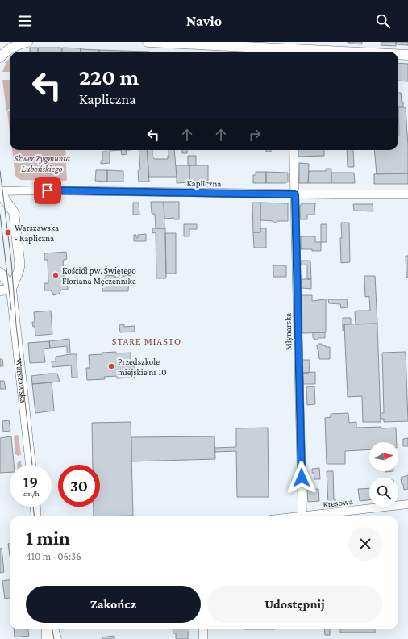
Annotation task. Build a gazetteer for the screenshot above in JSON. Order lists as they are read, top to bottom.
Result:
{
  "streets": {
    "street": [
      "Kapliczna",
      "Młynarska",
      "Warszawska",
      "Kresowa"
    ]
  },
  "crossings": [
    ["Kapliczna", "Młynarska"],
    ["Kapliczna", "Warszawska"],
    ["Młynarska", "Kresowa"]
  ],
  "districts": ["STARE MIASTO"],
  "parks": ["Skwer Zygmunta Lubońskiego"],
  "places": {
    "transit": ["Warszawska - Kapliczna"],
    "other": ["Kościół pw. Świętego Floriana Męczennika", "Przedszkole miejskie nr 10"]
  },
  "north": "right",
  "page": {
    "header": "Navio",
    "turn": ["220 m", "Kapliczna"],
    "speed": "19 km/h",
    "limit": "30",
    "heading": ["1 min", "410 m · 06:36"],
    "buttons": ["Zakończ", "Udostępnij"]
  }
}
